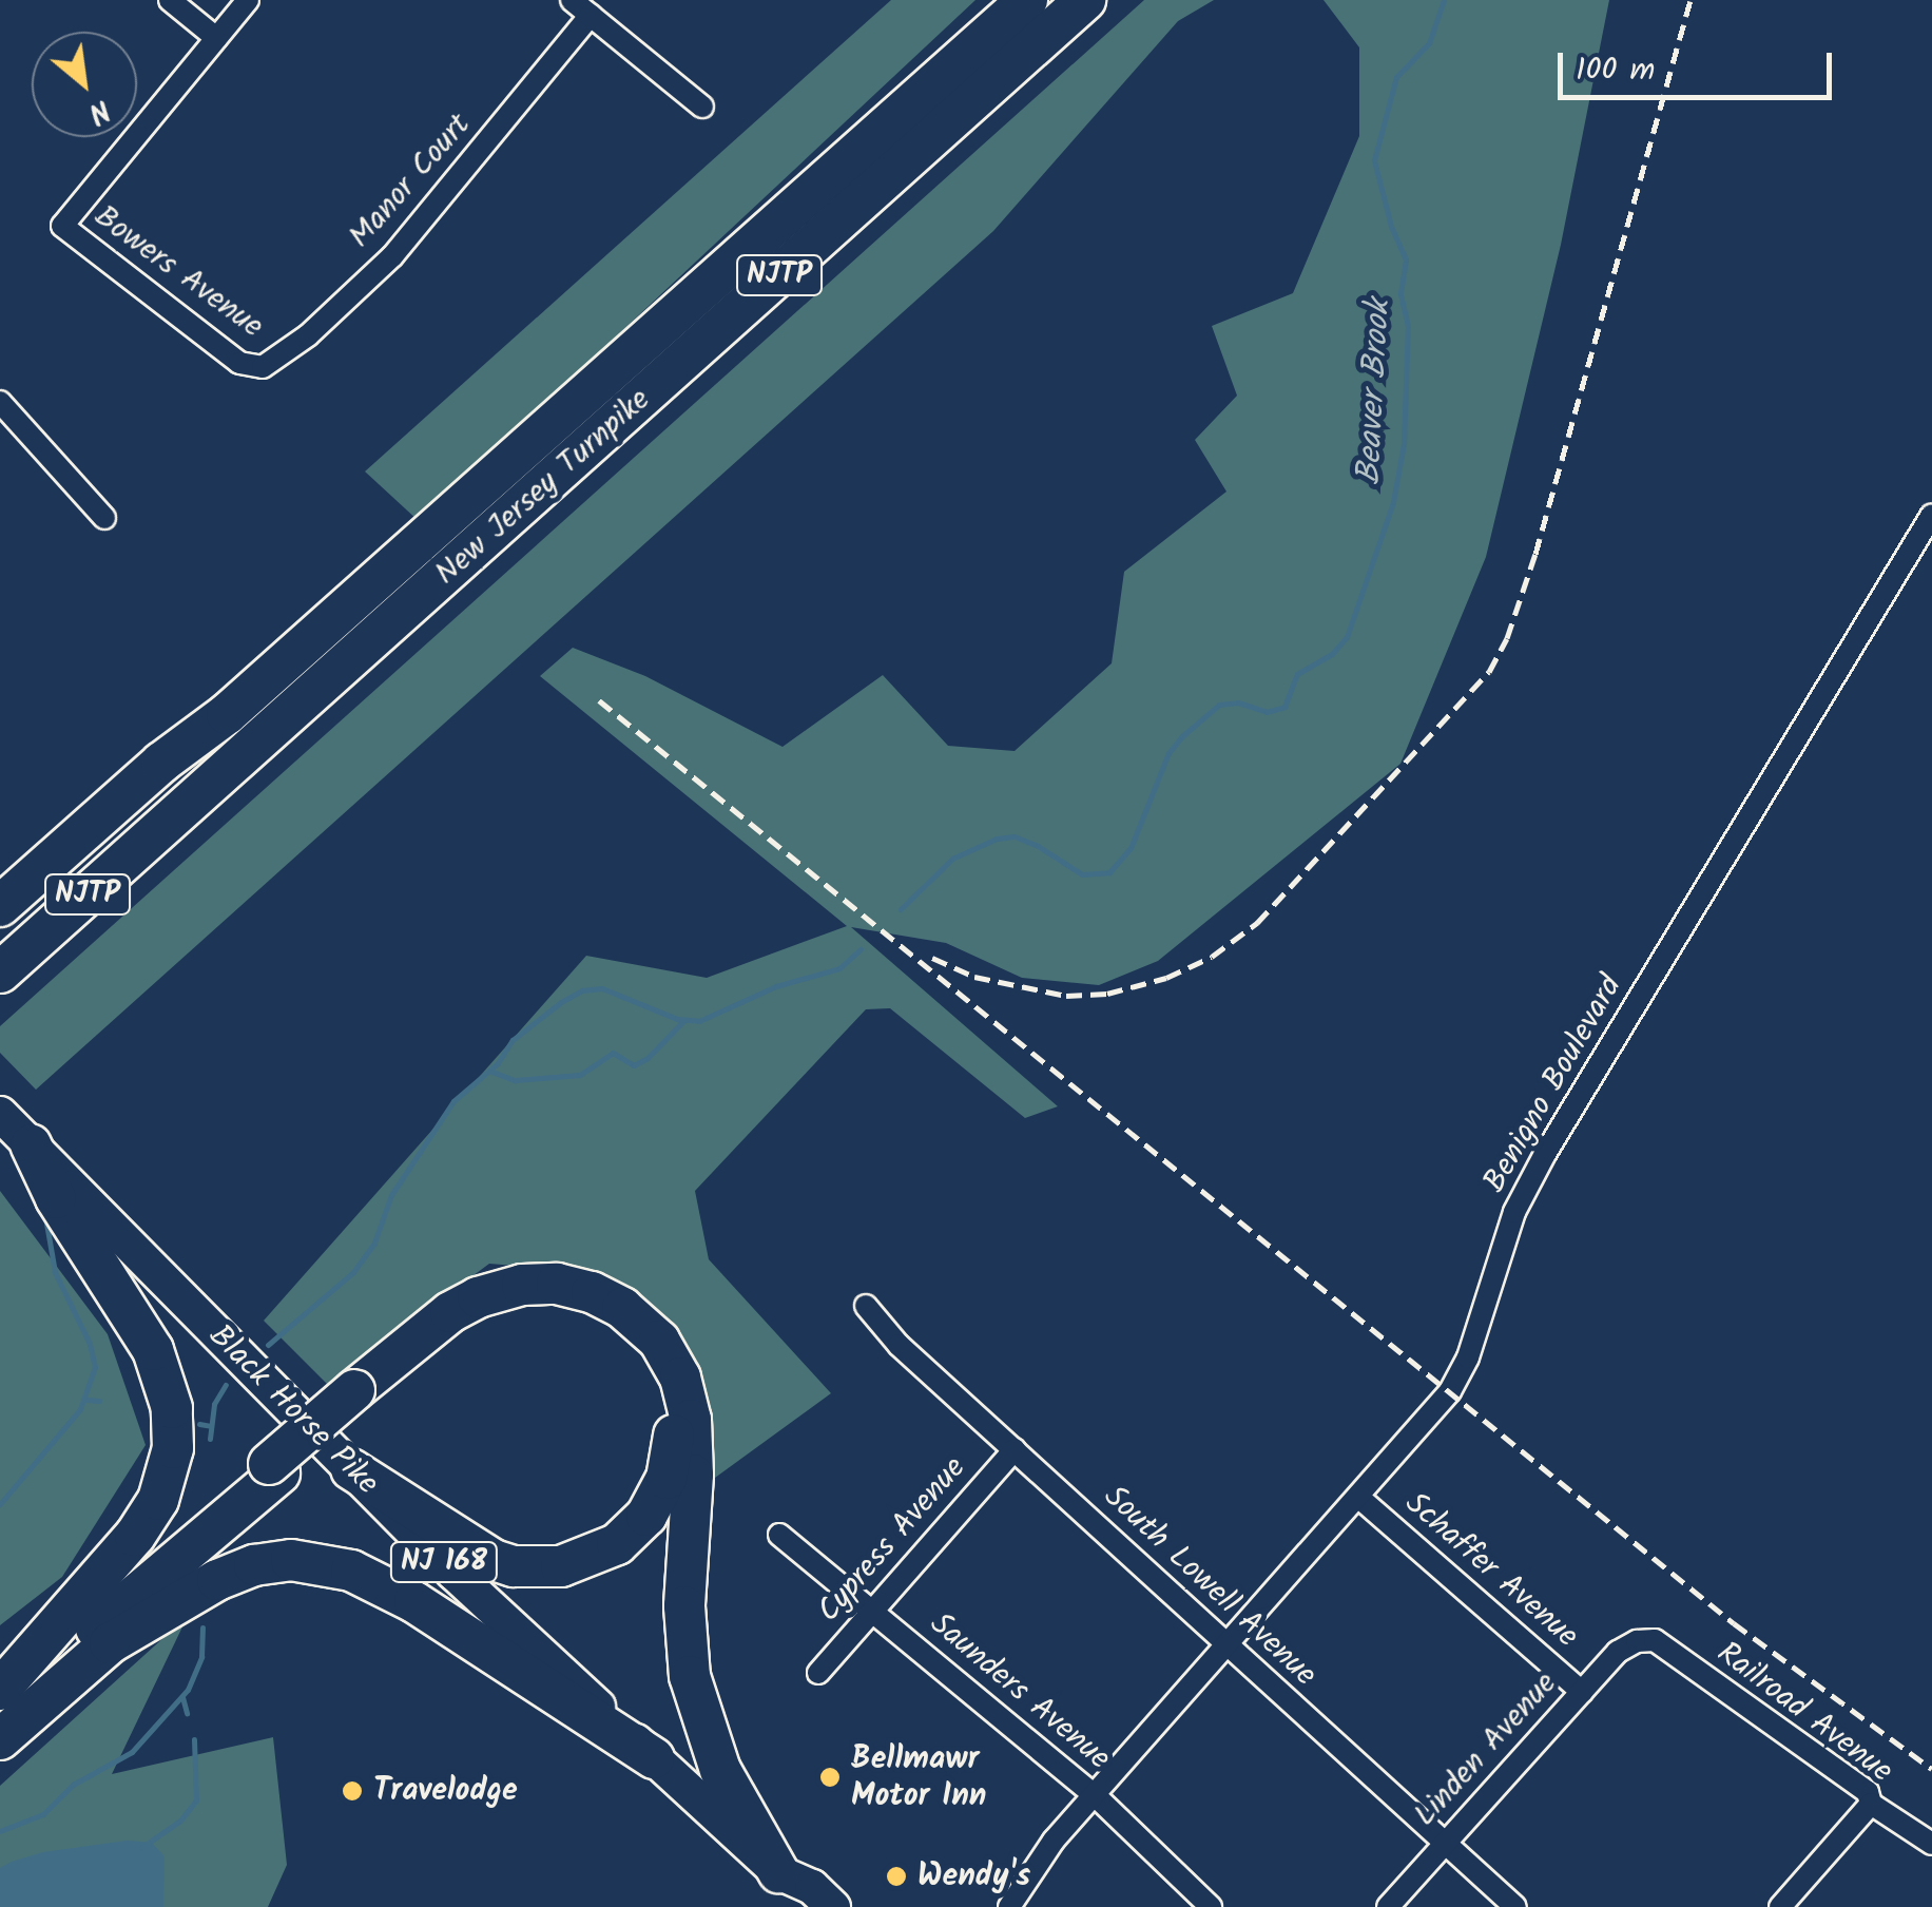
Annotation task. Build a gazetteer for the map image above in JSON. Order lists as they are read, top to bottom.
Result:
{
  "streets": {
    "highway": ["NJTP", "New Jersey Turnpike"],
    "main road": ["Black Horse Pike", "NJ 168"],
    "street": [
      "Manor Court",
      "Bowers Avenue",
      "Benigno Boulevard",
      "Cypress Avenue",
      "Schaffer Avenue",
      "South Lowell Avenue",
      "Saunders Avenue",
      "Railroad Avenue",
      "Linden Avenue"
    ]
  },
  "crossings": [
    ["Manor Court", "Bowers Avenue"],
    ["Benigno Boulevard", "Schaffer Avenue"],
    ["Benigno Boulevard", "South Lowell Avenue"],
    ["Benigno Boulevard", "Saunders Avenue"],
    ["Cypress Avenue", "South Lowell Avenue"],
    ["Cypress Avenue", "Saunders Avenue"],
    ["Schaffer Avenue", "Linden Avenue"],
    ["South Lowell Avenue", "Linden Avenue"],
    ["Railroad Avenue", "Linden Avenue"]
  ],
  "water": ["Beaver Brook"],
  "places": ["Bellmawr Motor Inn", "Travelodge", "Wendy's"],
  "scale_bar": "100 m",
  "north": "bottom right"
}
